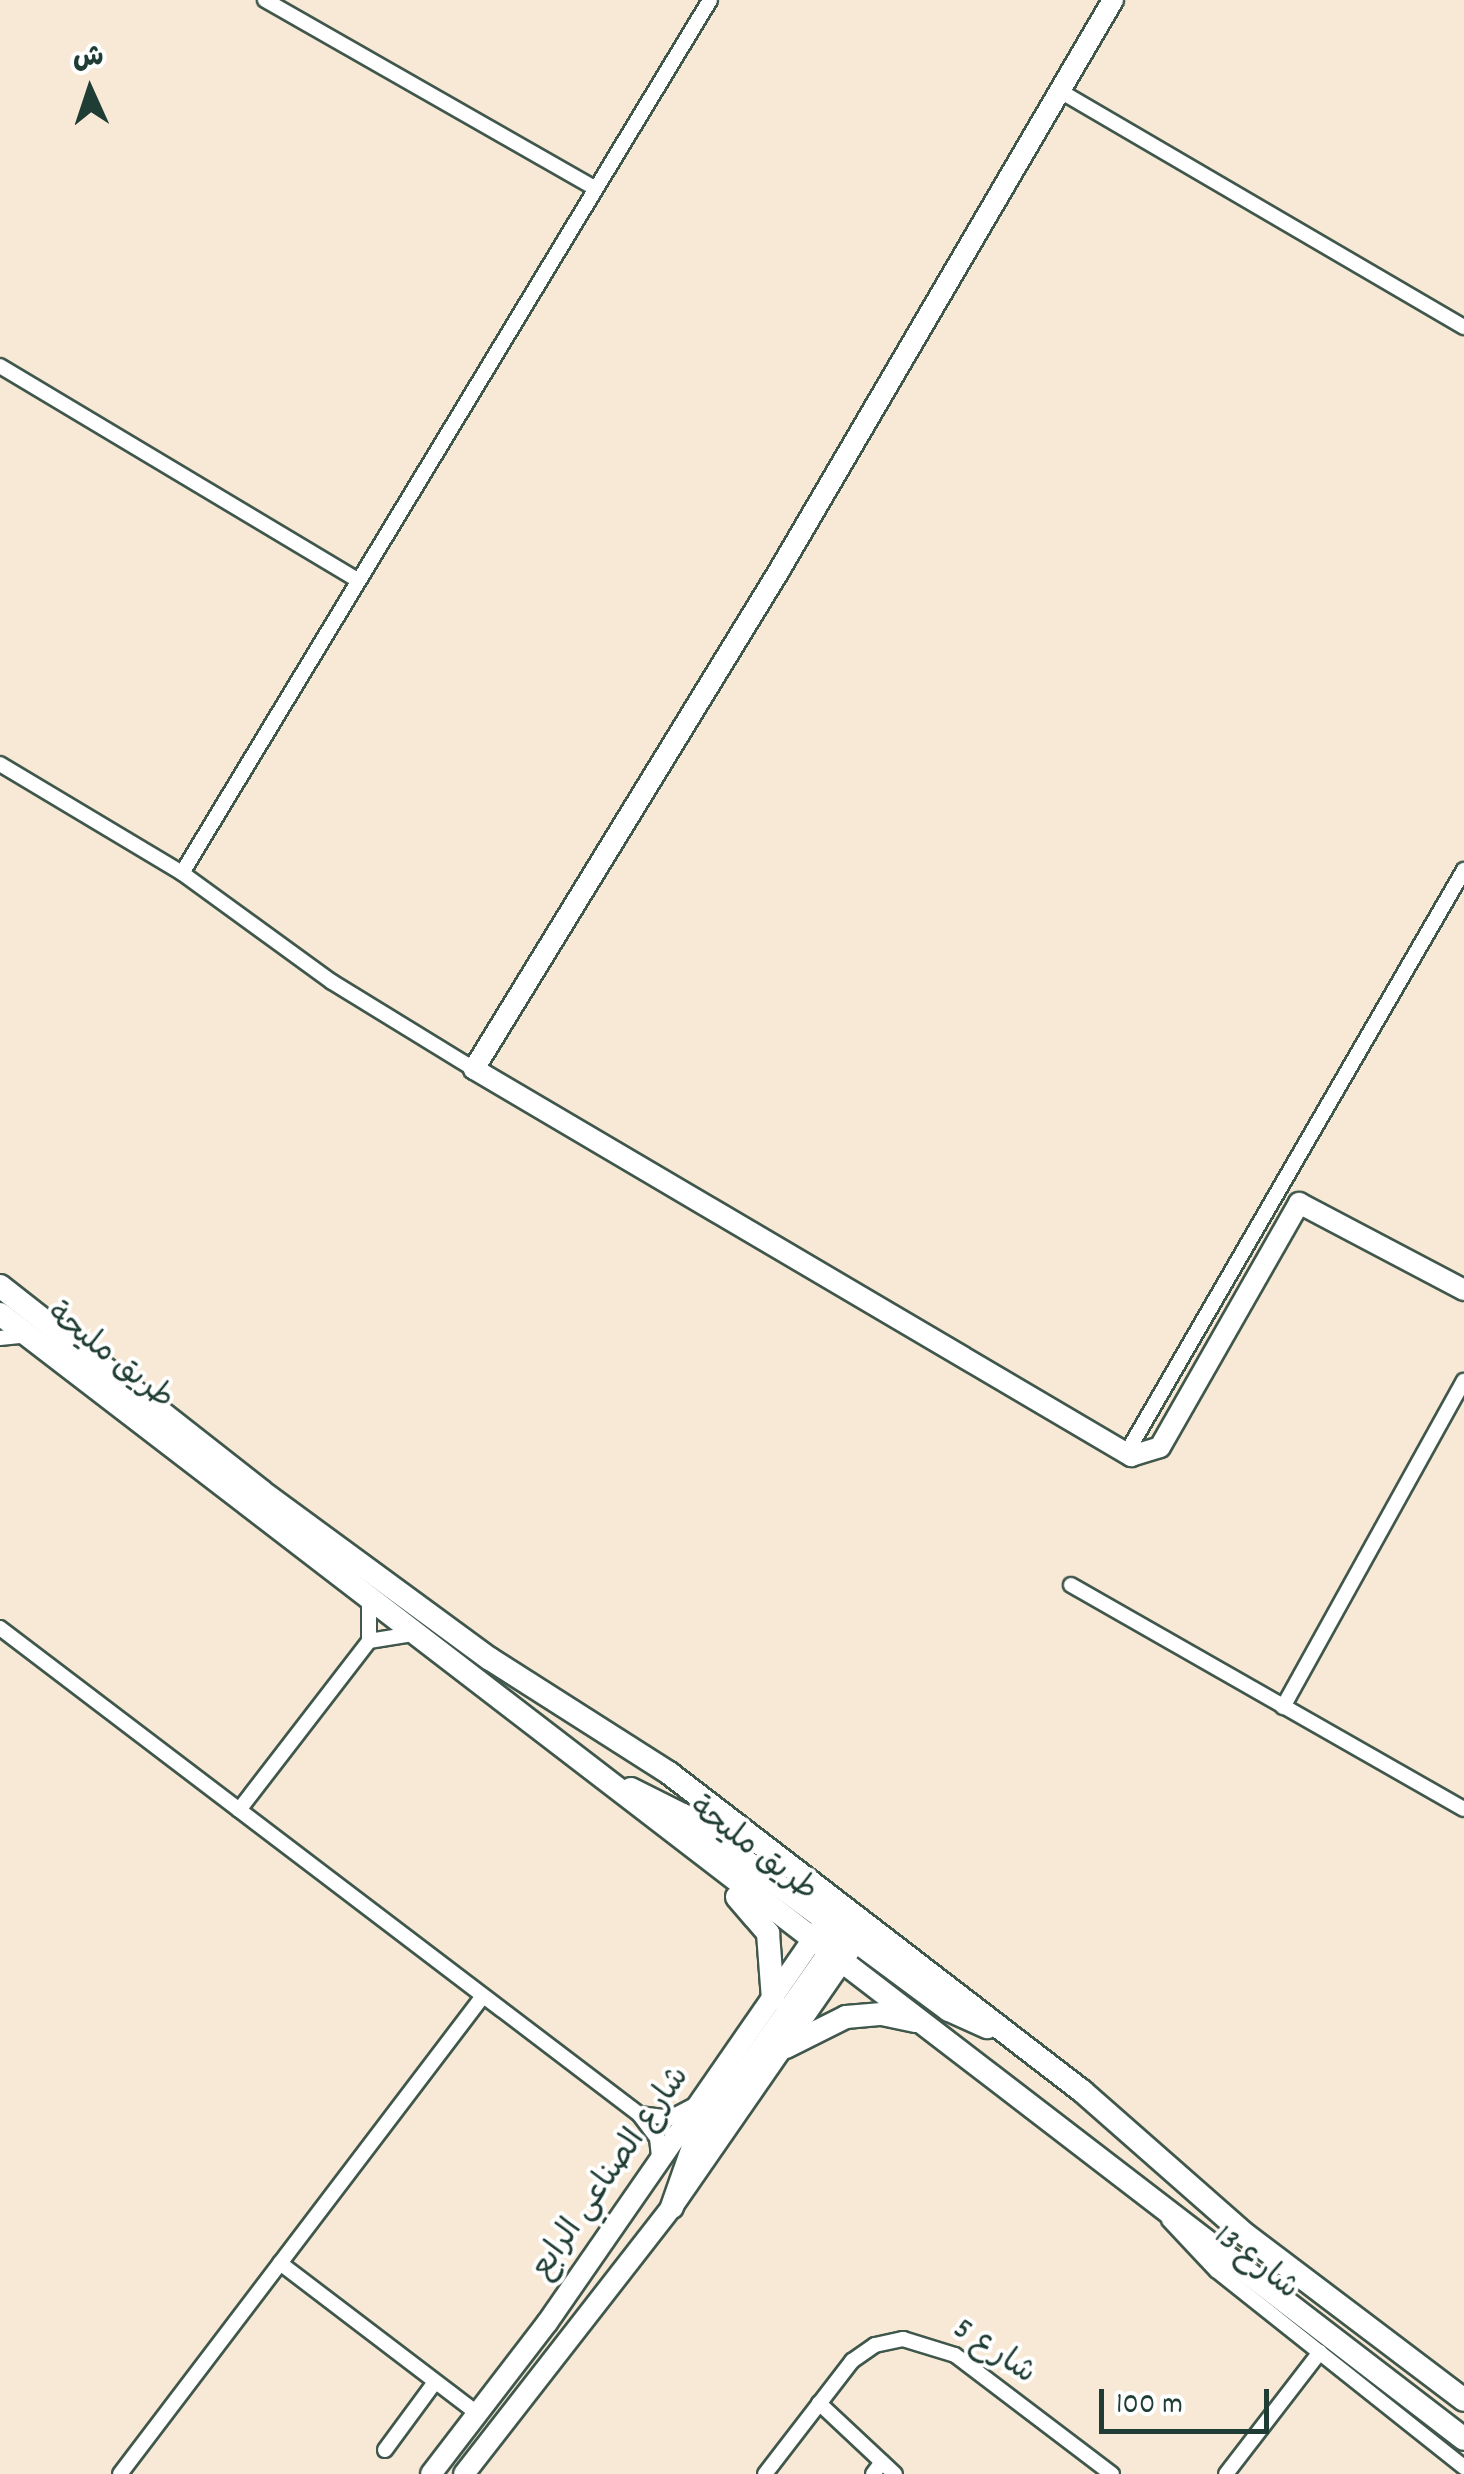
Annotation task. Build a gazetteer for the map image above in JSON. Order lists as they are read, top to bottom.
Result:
{
  "streets": {
    "main road": ["طريق مليحة", "شارع الصناعي الرابع"],
    "street": ["شارع 13", "شارع 5"]
  },
  "crossings": [
    ["طريق مليحة", "شارع الصناعي الرابع"],
    ["طريق مليحة", "شارع 13"]
  ],
  "scale_bar": "100 m",
  "north": "top"
}
